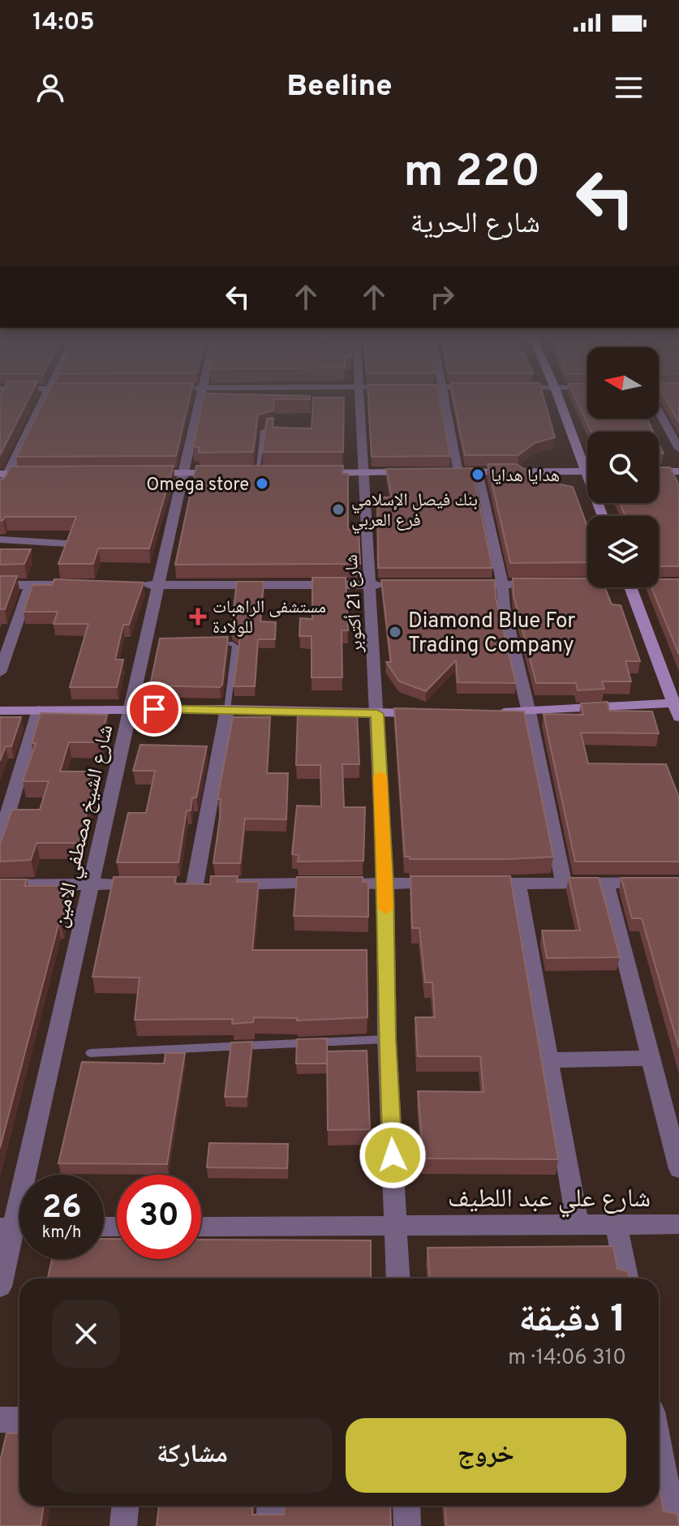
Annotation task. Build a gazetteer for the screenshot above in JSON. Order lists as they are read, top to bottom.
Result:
{
  "streets": {
    "street": ["شارع 21 أكتوبر", "شارع الشيخ مصطفي الامين", "شارع علي عبد اللطيف"]
  },
  "crossings": [
    ["شارع 21 أكتوبر", "شارع علي عبد اللطيف"]
  ],
  "places": {
    "other": [
      "هدايا هدايا",
      "Omega store",
      "بنك فيصل الإسلامي فرع العربي",
      "Diamond Blue For Trading Company"
    ],
    "health": ["مستشفى الراهبات للولادة"]
  },
  "north": "left",
  "page": {
    "status": "14:05",
    "header": "Beeline",
    "turn": ["220 m", "شارع الحرية"],
    "speed": "26 km/h",
    "limit": "30",
    "heading": ["1 دقيقة", "310 m · 14:06"],
    "buttons": ["خروج", "مشاركة"]
  }
}
